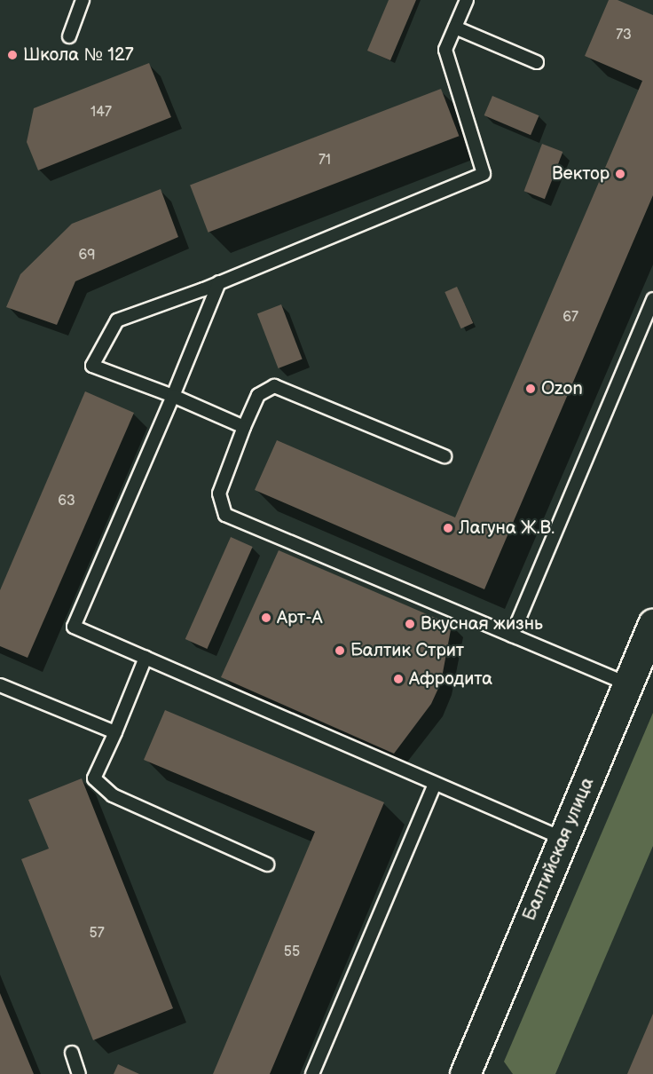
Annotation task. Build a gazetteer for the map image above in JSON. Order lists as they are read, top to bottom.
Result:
{
  "streets": {
    "main road": ["Балтийская улица"]
  },
  "places": [
    "Школа № 127",
    "Вектор",
    "Ozon",
    "Лагуна Ж.В.",
    "Арт-А",
    "Вкусная жизнь",
    "Балтик Стрит",
    "Афродита"
  ],
  "house_numbers": [
    "73",
    "147",
    "71",
    "69",
    "67",
    "63",
    "57",
    "55"
  ]
}
